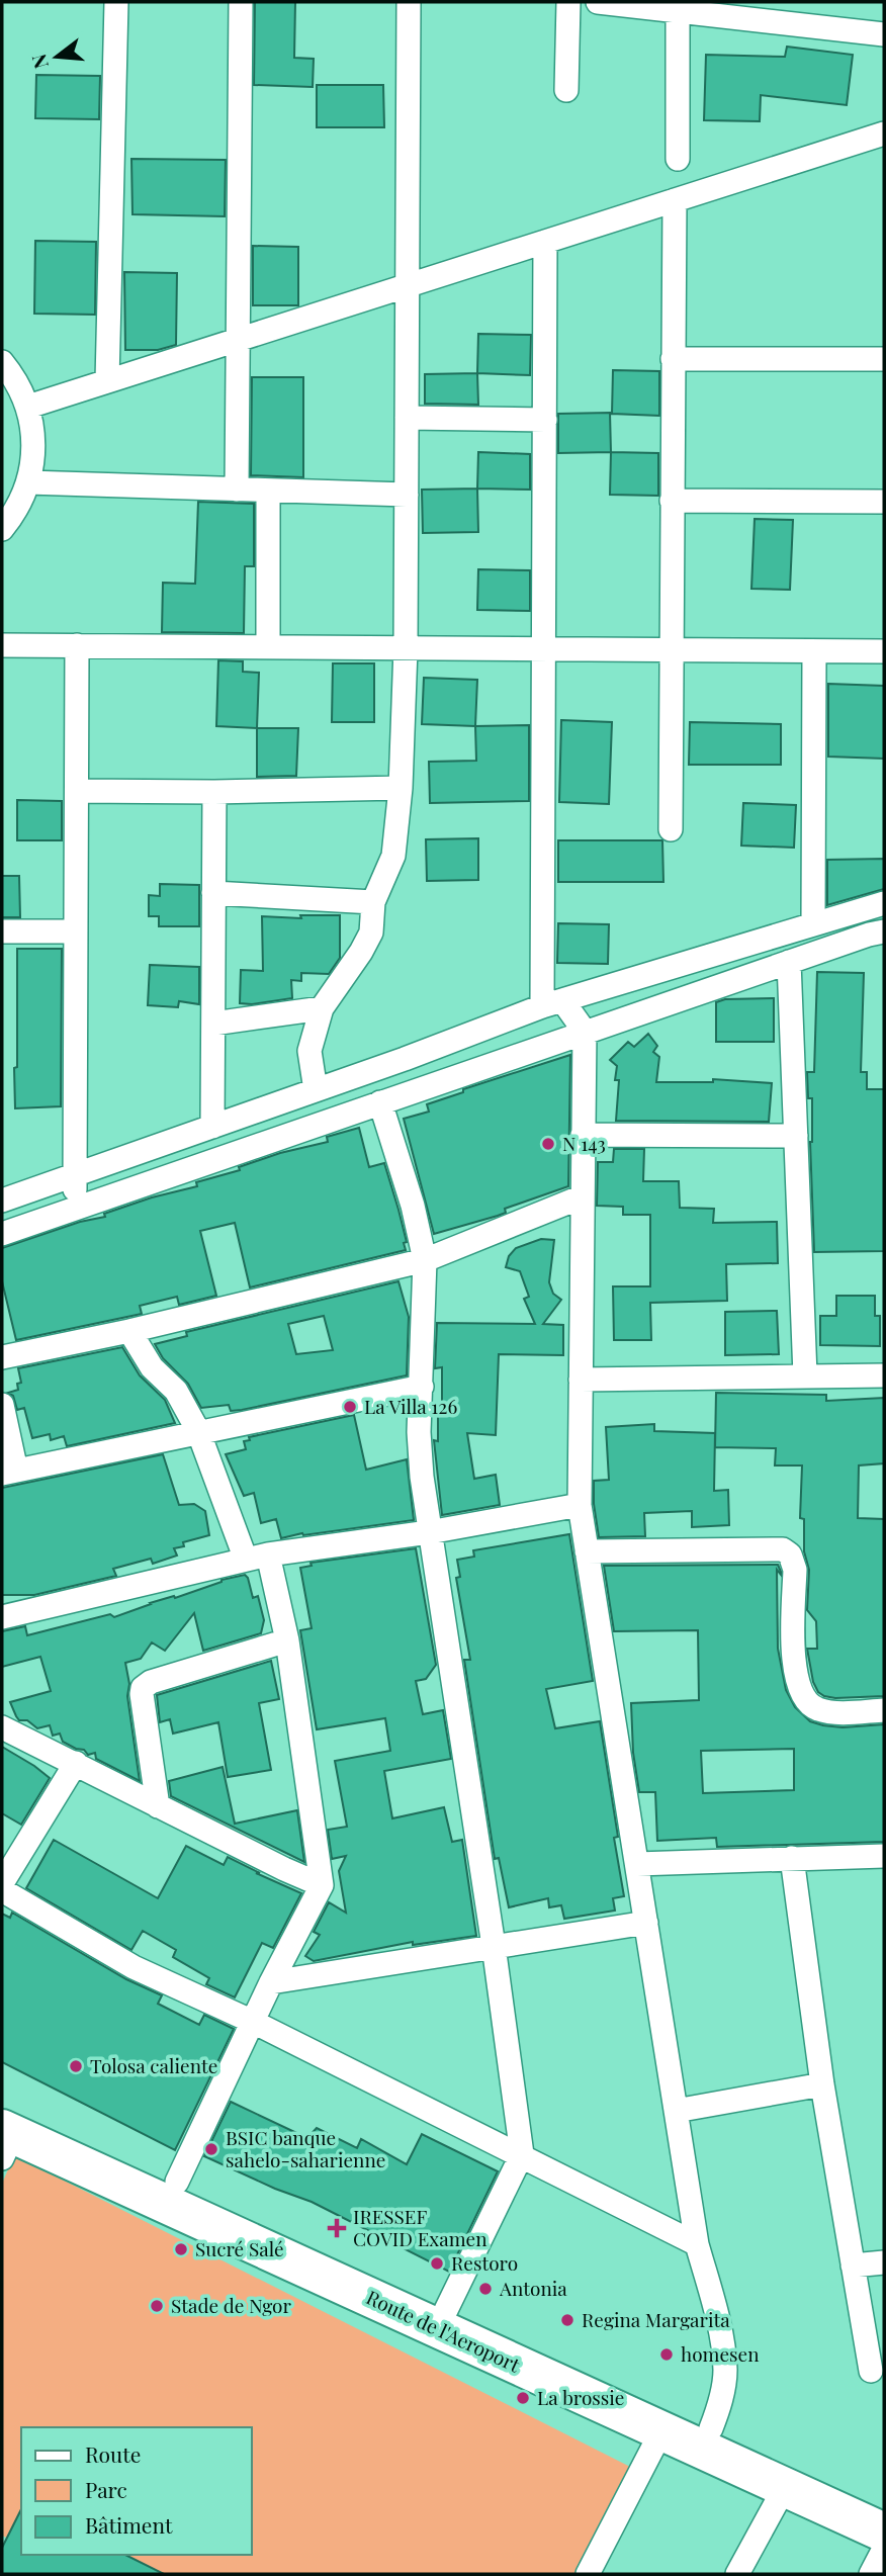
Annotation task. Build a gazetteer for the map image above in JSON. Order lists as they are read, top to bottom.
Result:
{
  "streets": {
    "highway": ["Route de l'Aeroport"]
  },
  "places": {
    "other": [
      "N 143",
      "La Villa 126",
      "Tolosa caliente",
      "BSIC banque sahelo-saharienne",
      "Sucré Salé",
      "Restoro",
      "Antonia",
      "Stade de Ngor",
      "Regina Margarita",
      "homesen",
      "La brossie"
    ],
    "health": ["IRESSEF COVID Examen"]
  },
  "legend": ["Route", "Parc", "Bâtiment"],
  "north": "left"
}
